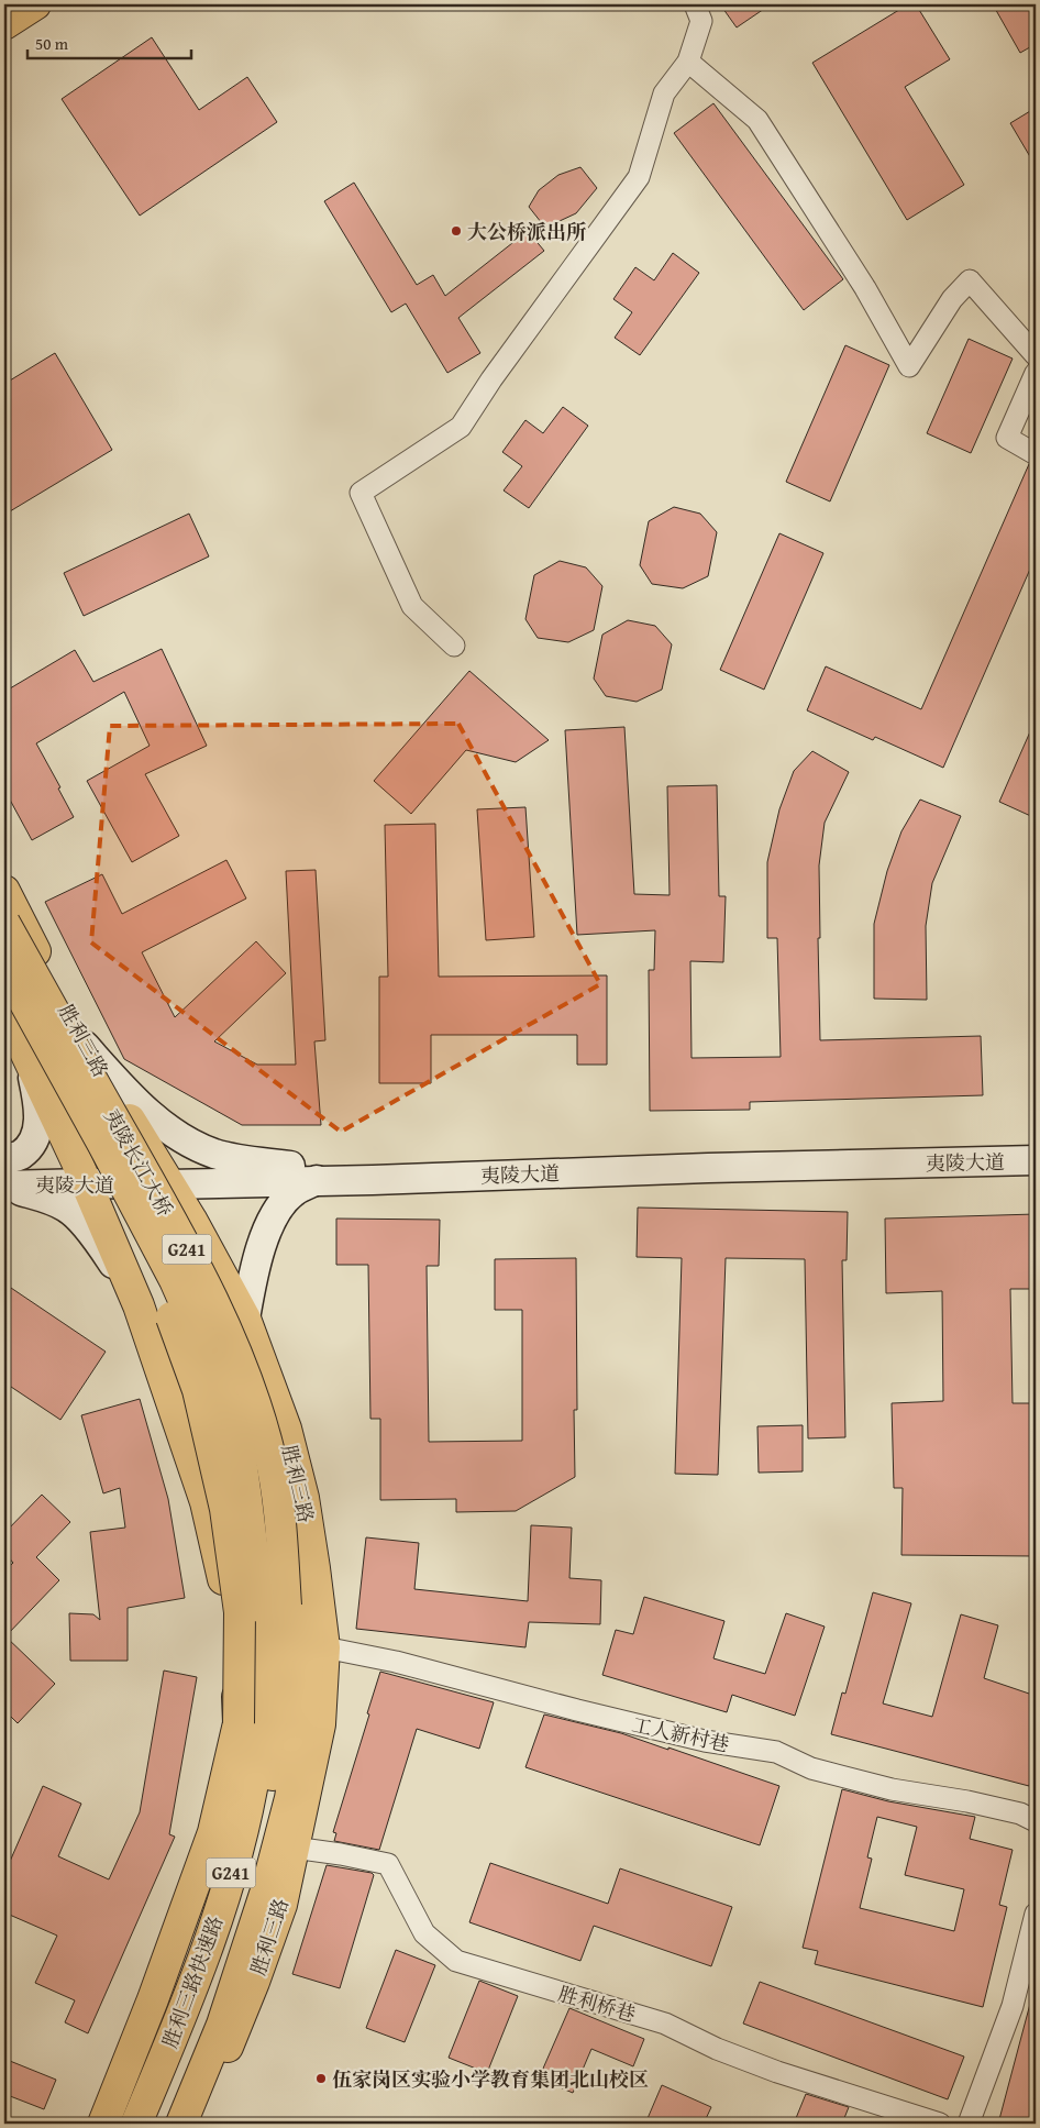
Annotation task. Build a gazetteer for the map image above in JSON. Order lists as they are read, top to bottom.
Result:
{
  "streets": {
    "main road": [
      "胜利三路",
      "夷陵长江大桥",
      "夷陵大道",
      "G241",
      "胜利三路快速路"
    ],
    "street": ["工人新村巷", "胜利桥巷"]
  },
  "crossings": [
    ["胜利三路", "夷陵大道"],
    ["胜利三路", "工人新村巷"],
    ["胜利三路", "胜利桥巷"],
    ["夷陵长江大桥", "胜利三路快速路"]
  ],
  "places": ["大公桥派出所", "伍家岗区实验小学教育集团北山校区"],
  "scale_bar": "50 m"
}
